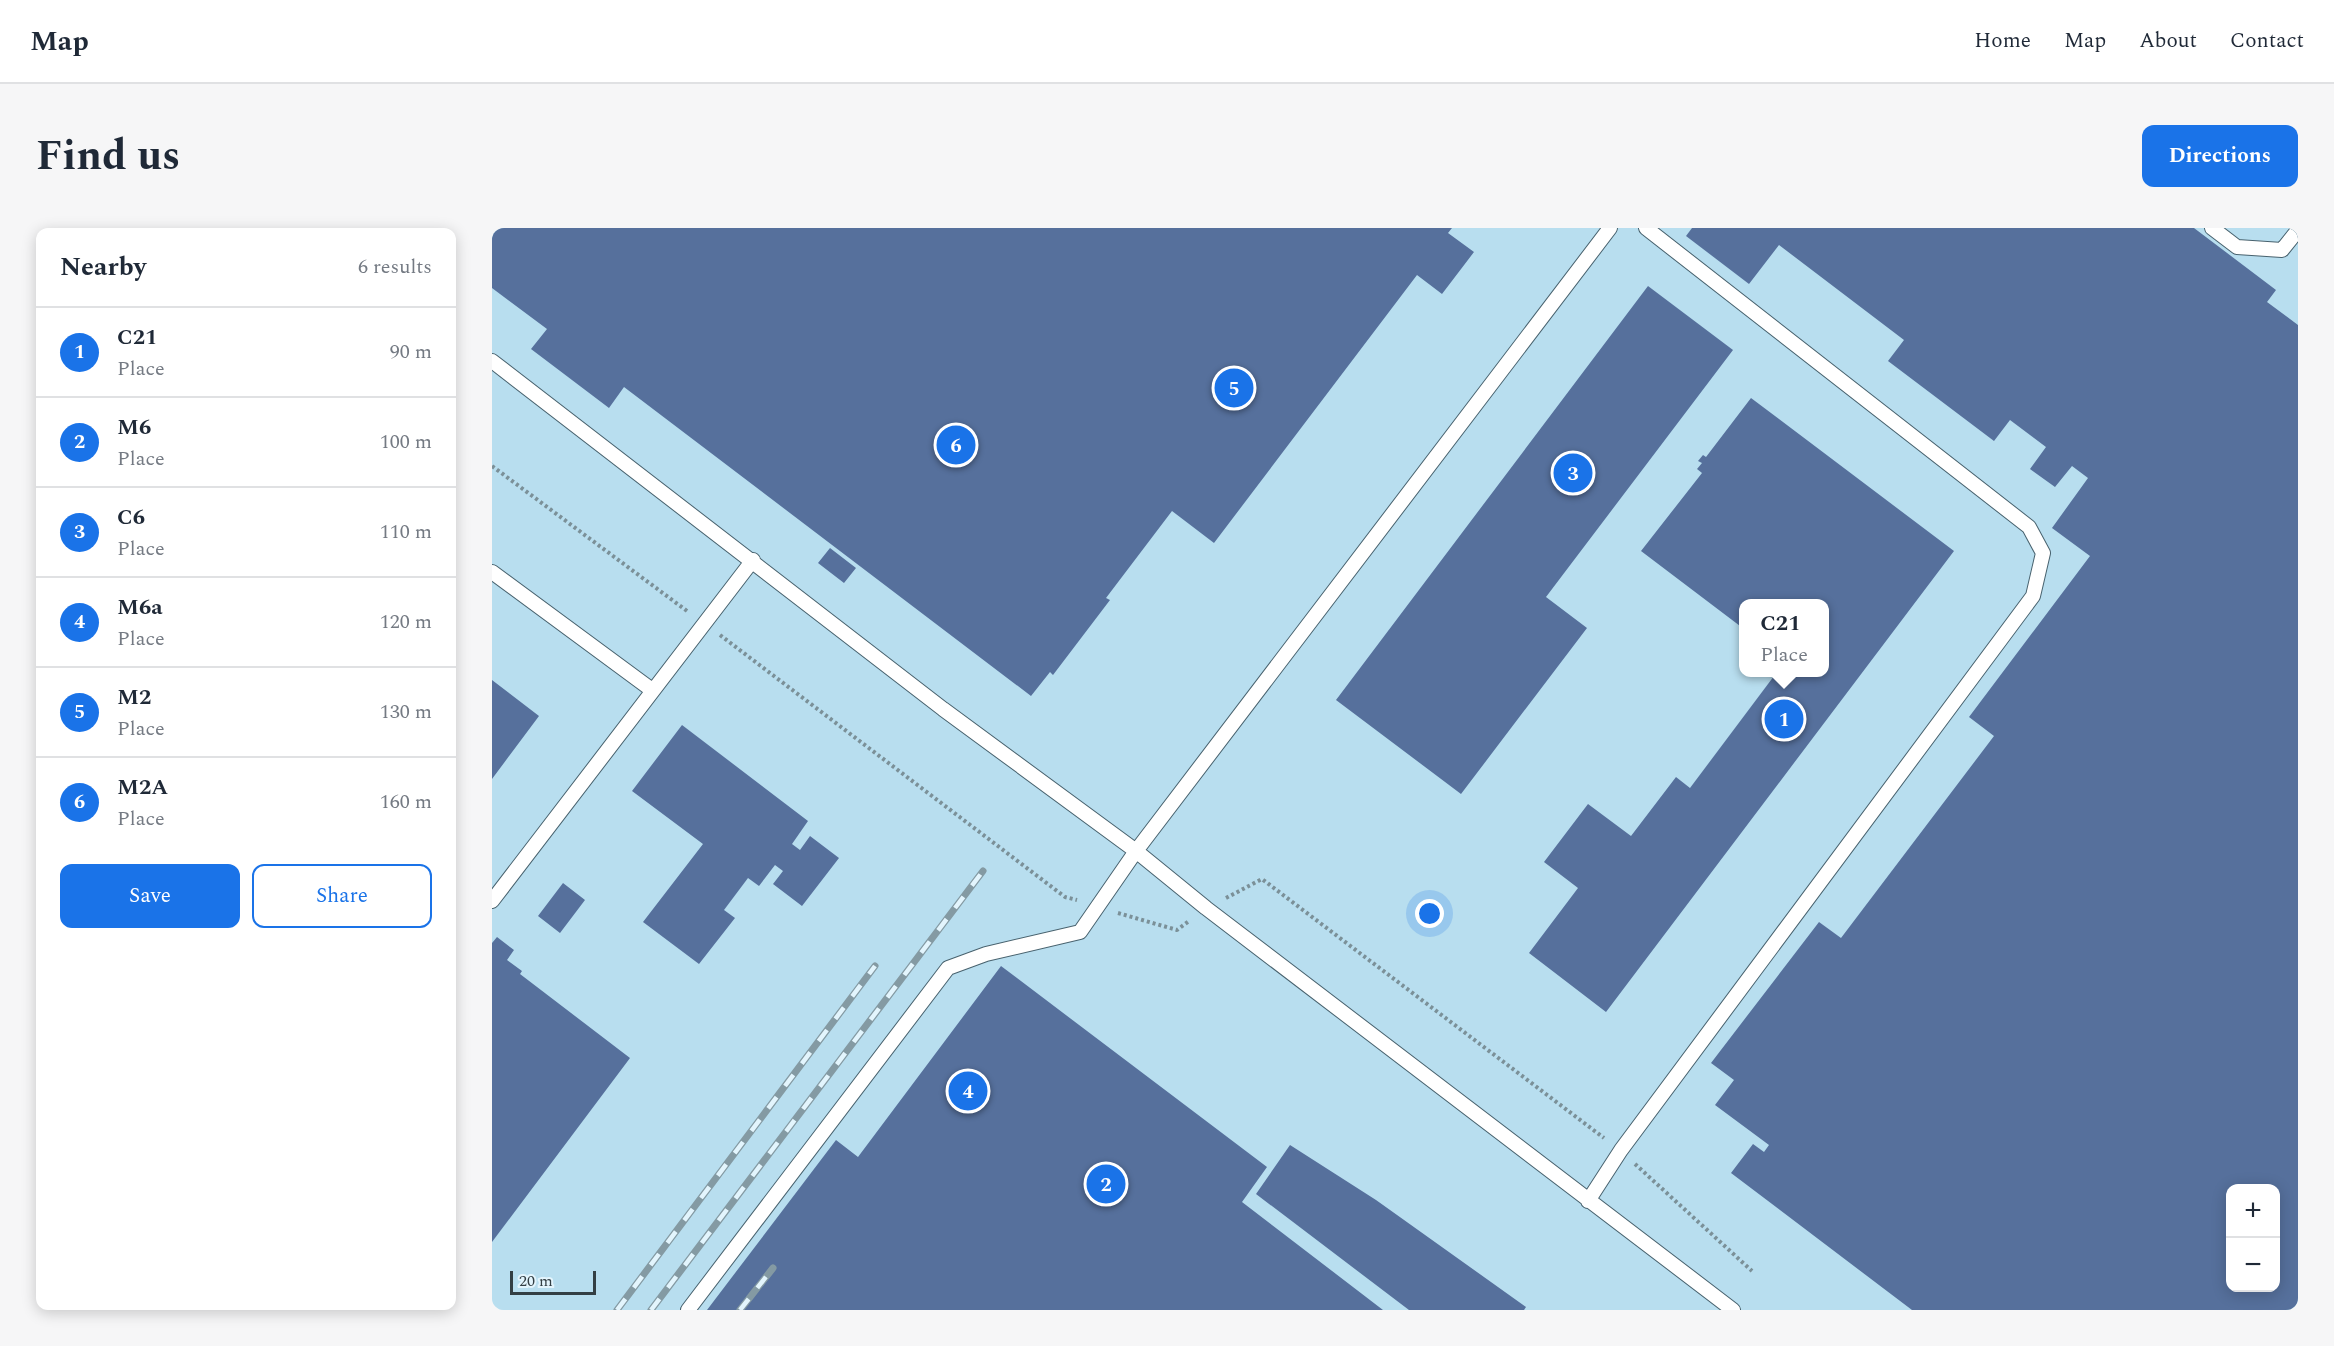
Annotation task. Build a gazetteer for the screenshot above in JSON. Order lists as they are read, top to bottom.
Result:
{
  "scale_bar": "20 m",
  "page": {
    "header": "Map",
    "nav": [
      "Home",
      "Map",
      "About",
      "Contact"
    ],
    "title": "Find us",
    "buttons": [
      "Directions",
      ["Save", "Share"]
    ],
    "heading": ["Nearby", "6 results"],
    "list": [
      {
        "mark": "1",
        "name": "C21",
        "note": "Place",
        "value": "90 m"
      },
      {
        "mark": "2",
        "name": "M6",
        "note": "Place",
        "value": "100 m"
      },
      {
        "mark": "3",
        "name": "C6",
        "note": "Place",
        "value": "110 m"
      },
      {
        "mark": "4",
        "name": "M6a",
        "note": "Place",
        "value": "120 m"
      },
      {
        "mark": "5",
        "name": "M2",
        "note": "Place",
        "value": "130 m"
      },
      {
        "mark": "6",
        "name": "M2A",
        "note": "Place",
        "value": "160 m"
      }
    ],
    "pins": [
      "5",
      "6",
      "3",
      "1",
      "4",
      "2"
    ],
    "popup": ["C21", "Place"],
    "map_buttons": ["+", "−"],
    "scale": "20 m"
  }
}
